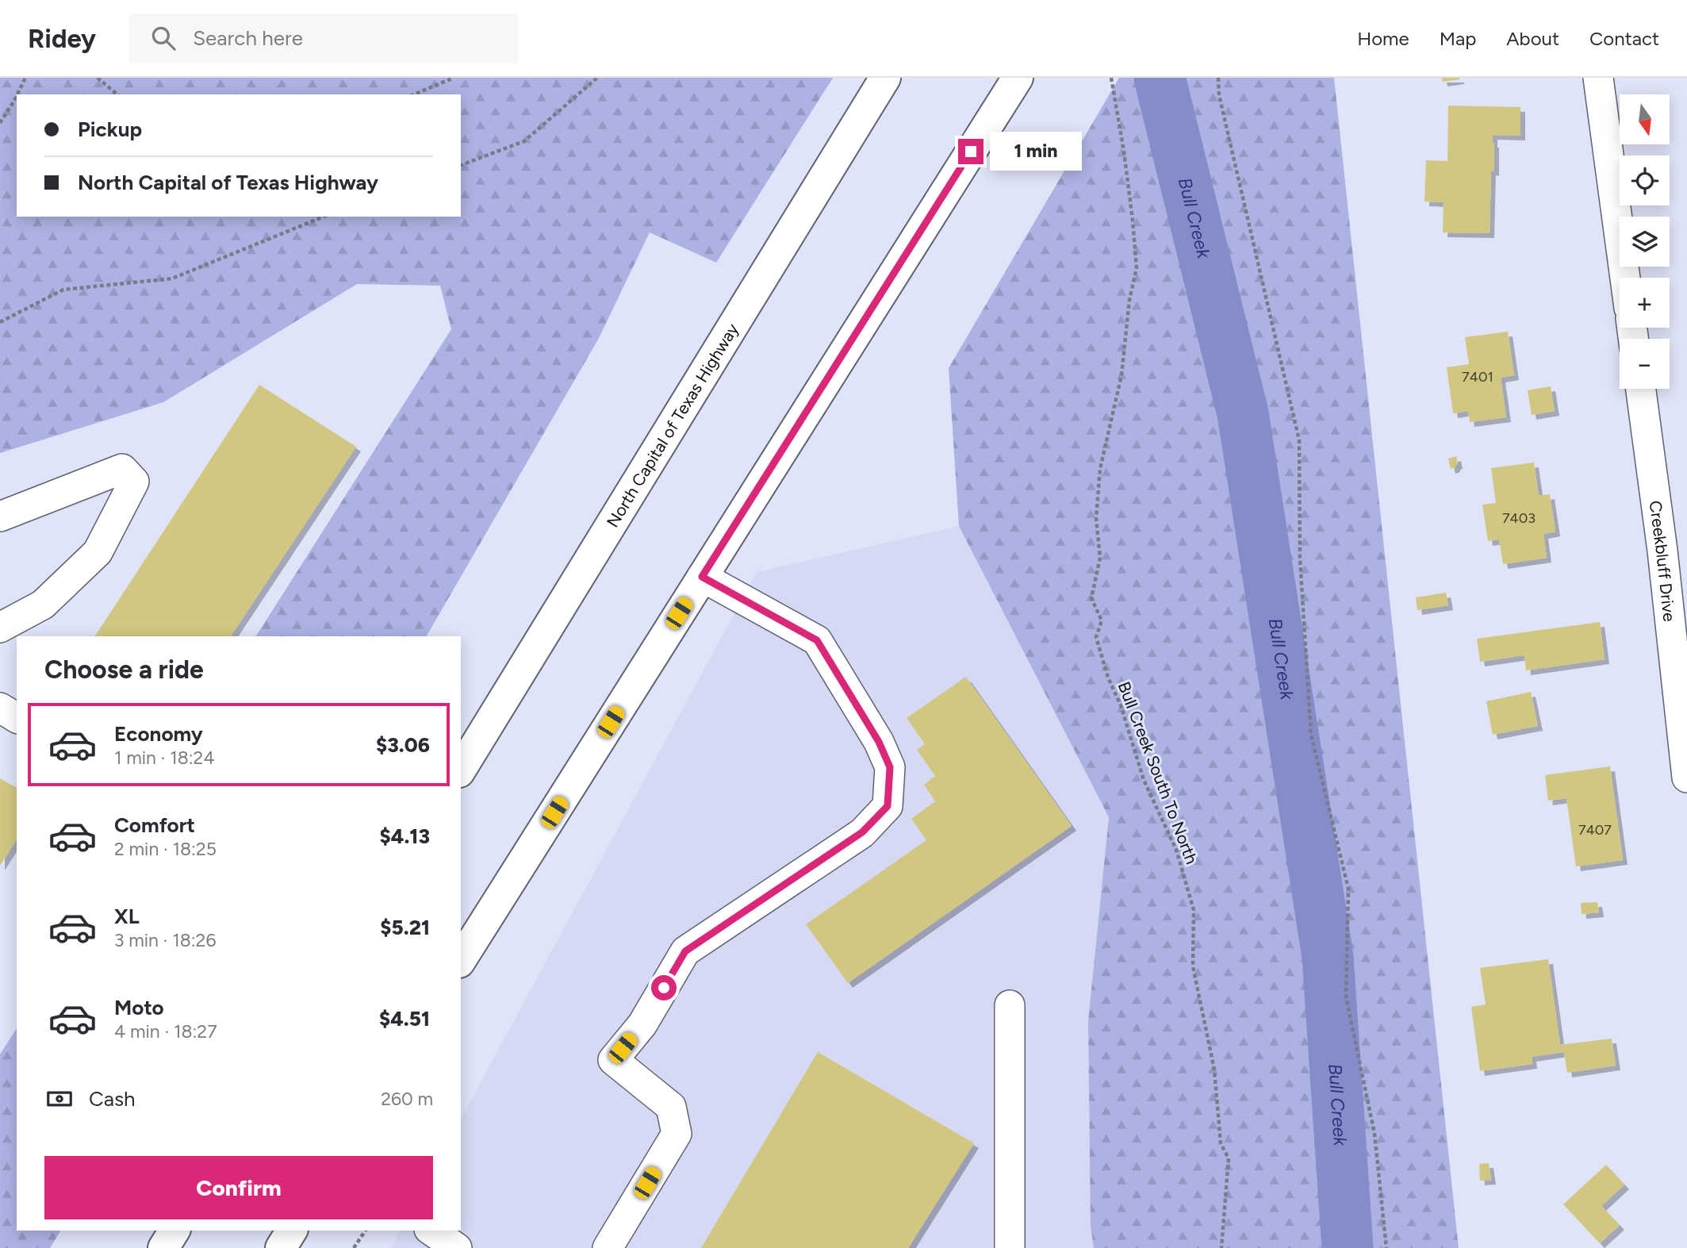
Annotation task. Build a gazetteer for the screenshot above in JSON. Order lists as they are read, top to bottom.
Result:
{
  "streets": {
    "highway": ["North Capital of Texas Highway"],
    "street": ["Creekbluff Drive"],
    "path": ["Bull Creek South To North"]
  },
  "water": ["Bull Creek"],
  "house_numbers": ["7401", "7403", "7407"],
  "north": "bottom",
  "page": {
    "header": "Ridey",
    "search": "Search here",
    "nav": [
      "Home",
      "Map",
      "About",
      "Contact"
    ],
    "map_buttons": ["+", "−"],
    "banner": ["Pickup", "North Capital of Texas Highway"],
    "bubble": "1 min",
    "heading": "Choose a ride",
    "list": [
      {
        "name": "Economy",
        "note": "1 min · 18:24",
        "value": "$3.06"
      },
      {
        "name": "Comfort",
        "note": "2 min · 18:25",
        "value": "$4.13"
      },
      {
        "name": "XL",
        "note": "3 min · 18:26",
        "value": "$5.21"
      },
      {
        "name": "Moto",
        "note": "4 min · 18:27",
        "value": "$4.51"
      }
    ],
    "pay": ["Cash", "260 m"],
    "buttons": "Confirm"
  }
}
